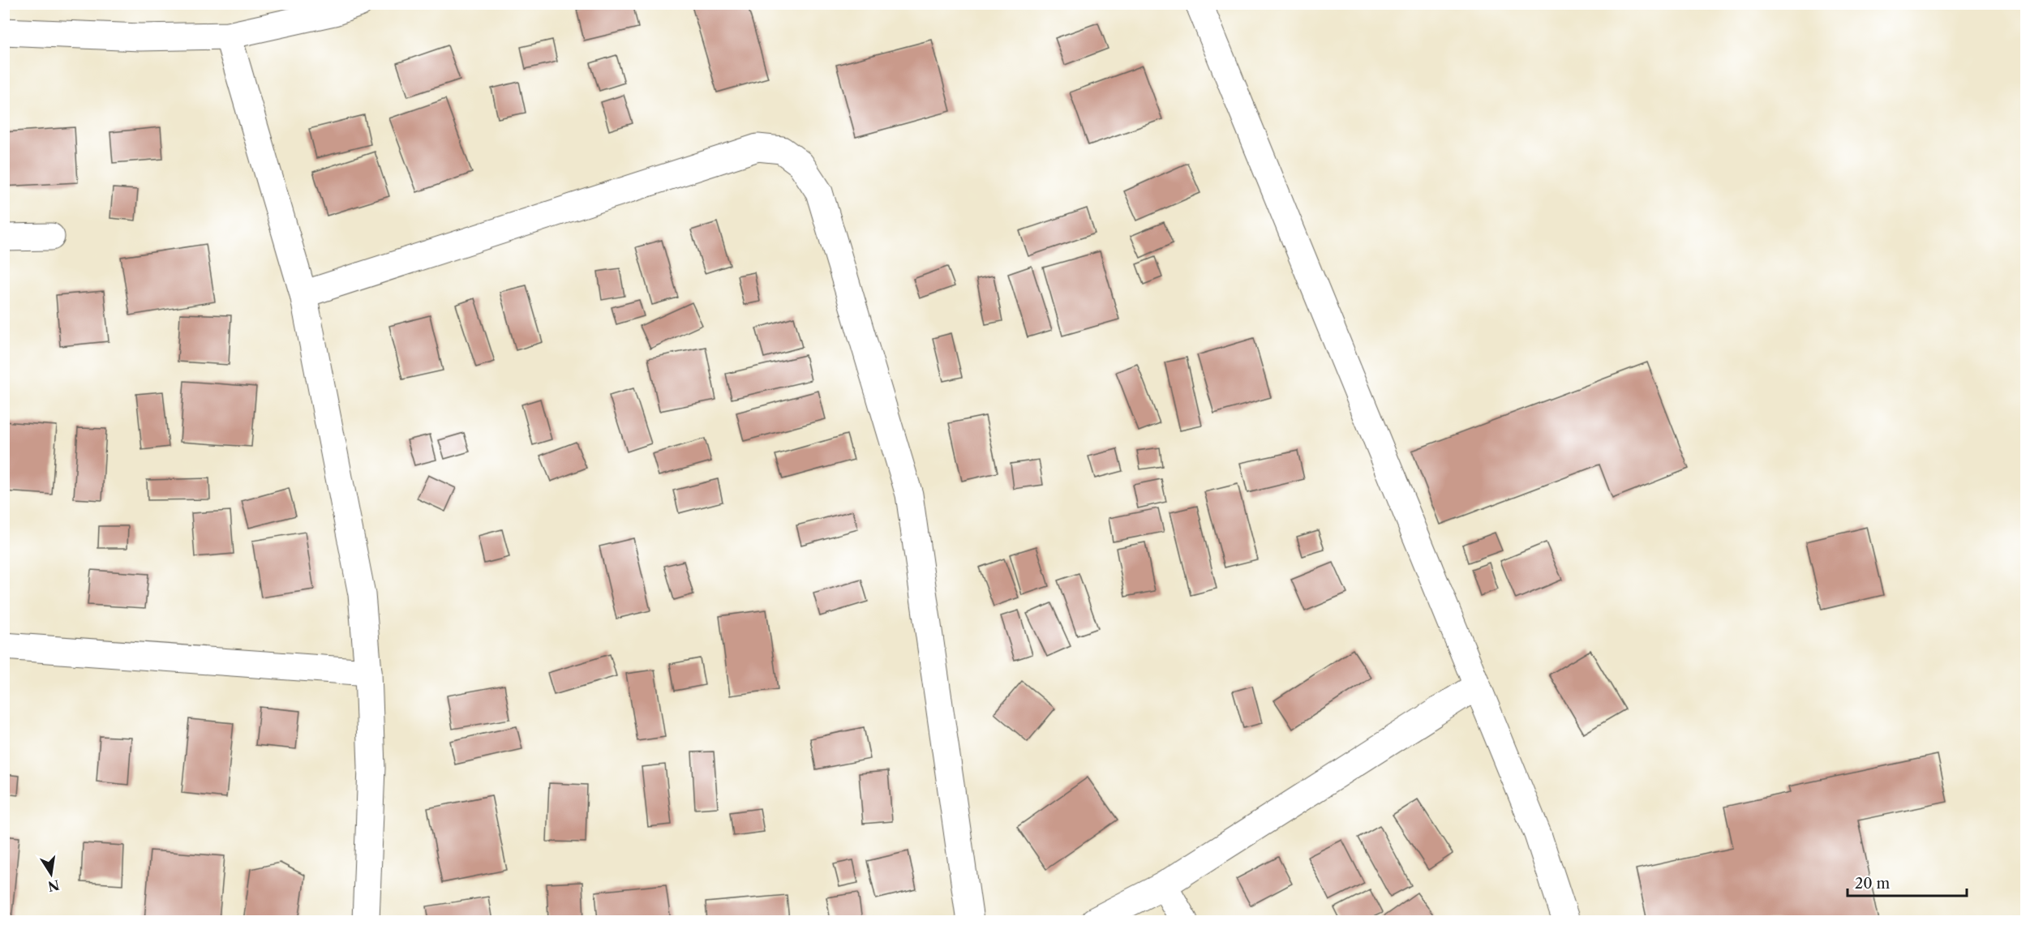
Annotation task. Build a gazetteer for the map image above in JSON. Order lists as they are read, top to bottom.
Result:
{
  "scale_bar": "20 m",
  "north": "bottom"
}
